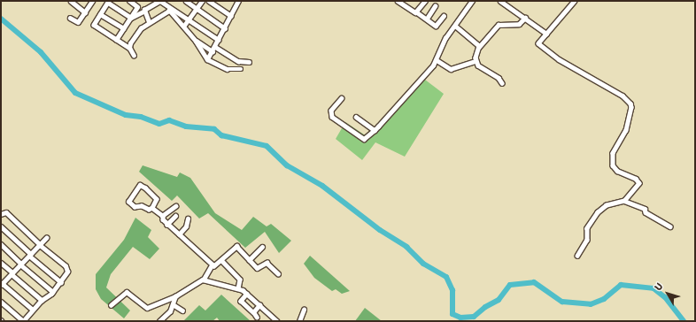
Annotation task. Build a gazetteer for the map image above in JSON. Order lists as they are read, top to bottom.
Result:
{
  "north": "top left"
}
